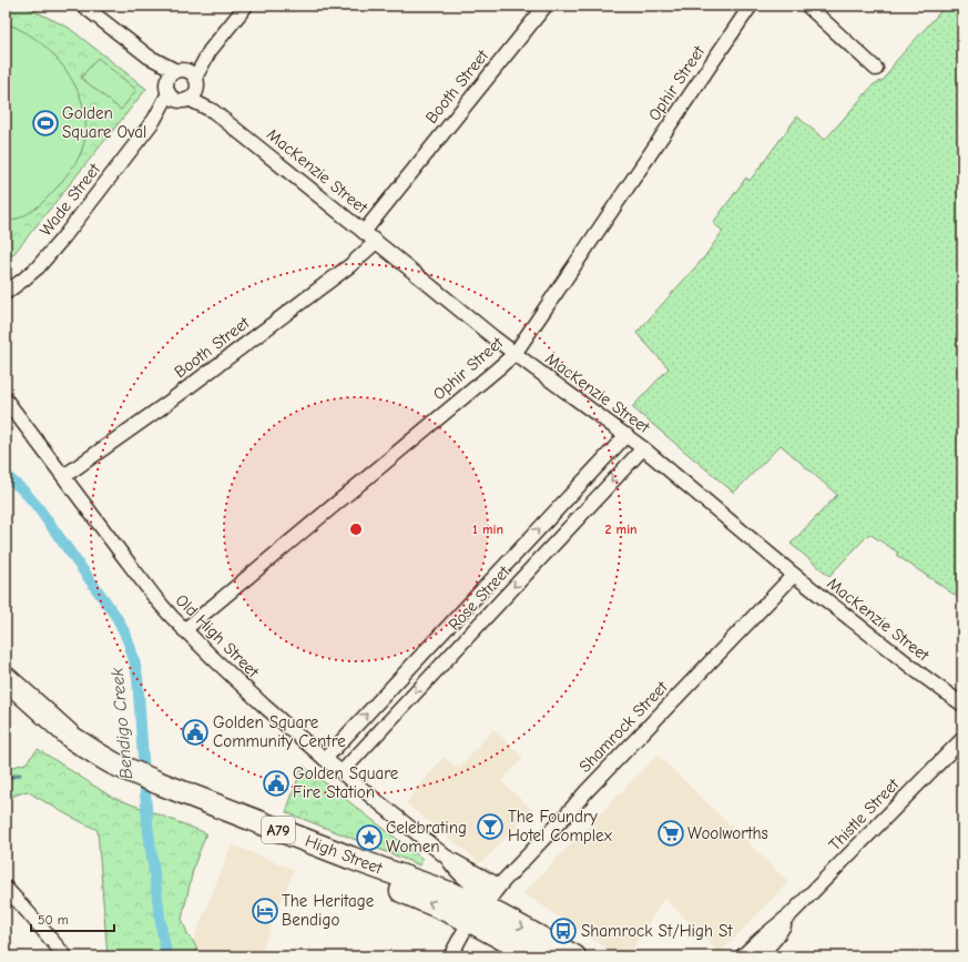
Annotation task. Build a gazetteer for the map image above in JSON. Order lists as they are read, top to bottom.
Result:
{
  "streets": {
    "highway": ["A79", "High Street"],
    "street": [
      "Ophir Street",
      "Booth Street",
      "MacKenzie Street",
      "Wade Street",
      "Rose Street",
      "Old High Street",
      "Shamrock Street",
      "Thistle Street"
    ]
  },
  "crossings": [
    ["Ophir Street", "MacKenzie Street"],
    ["Ophir Street", "Old High Street"],
    ["Booth Street", "MacKenzie Street"],
    ["Booth Street", "Old High Street"],
    ["MacKenzie Street", "Wade Street"],
    ["MacKenzie Street", "Rose Street"],
    ["MacKenzie Street", "Shamrock Street"],
    ["Rose Street", "Old High Street"],
    ["Old High Street", "Shamrock Street"],
    ["Old High Street", "High Street"],
    ["Shamrock Street", "High Street"]
  ],
  "water": ["Bendigo Creek"],
  "places": {
    "sports": ["Golden Square Oval"],
    "public building": ["Golden Square Community Centre", "Golden Square Fire Station"],
    "bar": ["The Foundry Hotel Complex"],
    "supermarket": ["Woolworths"],
    "place": ["Celebrating Women"],
    "hotel": ["The Heritage Bendigo"],
    "bus stop": ["Shamrock St/High St"]
  },
  "scale_bar": "50 m",
  "rings": ["1 min", "2 min"]
}
